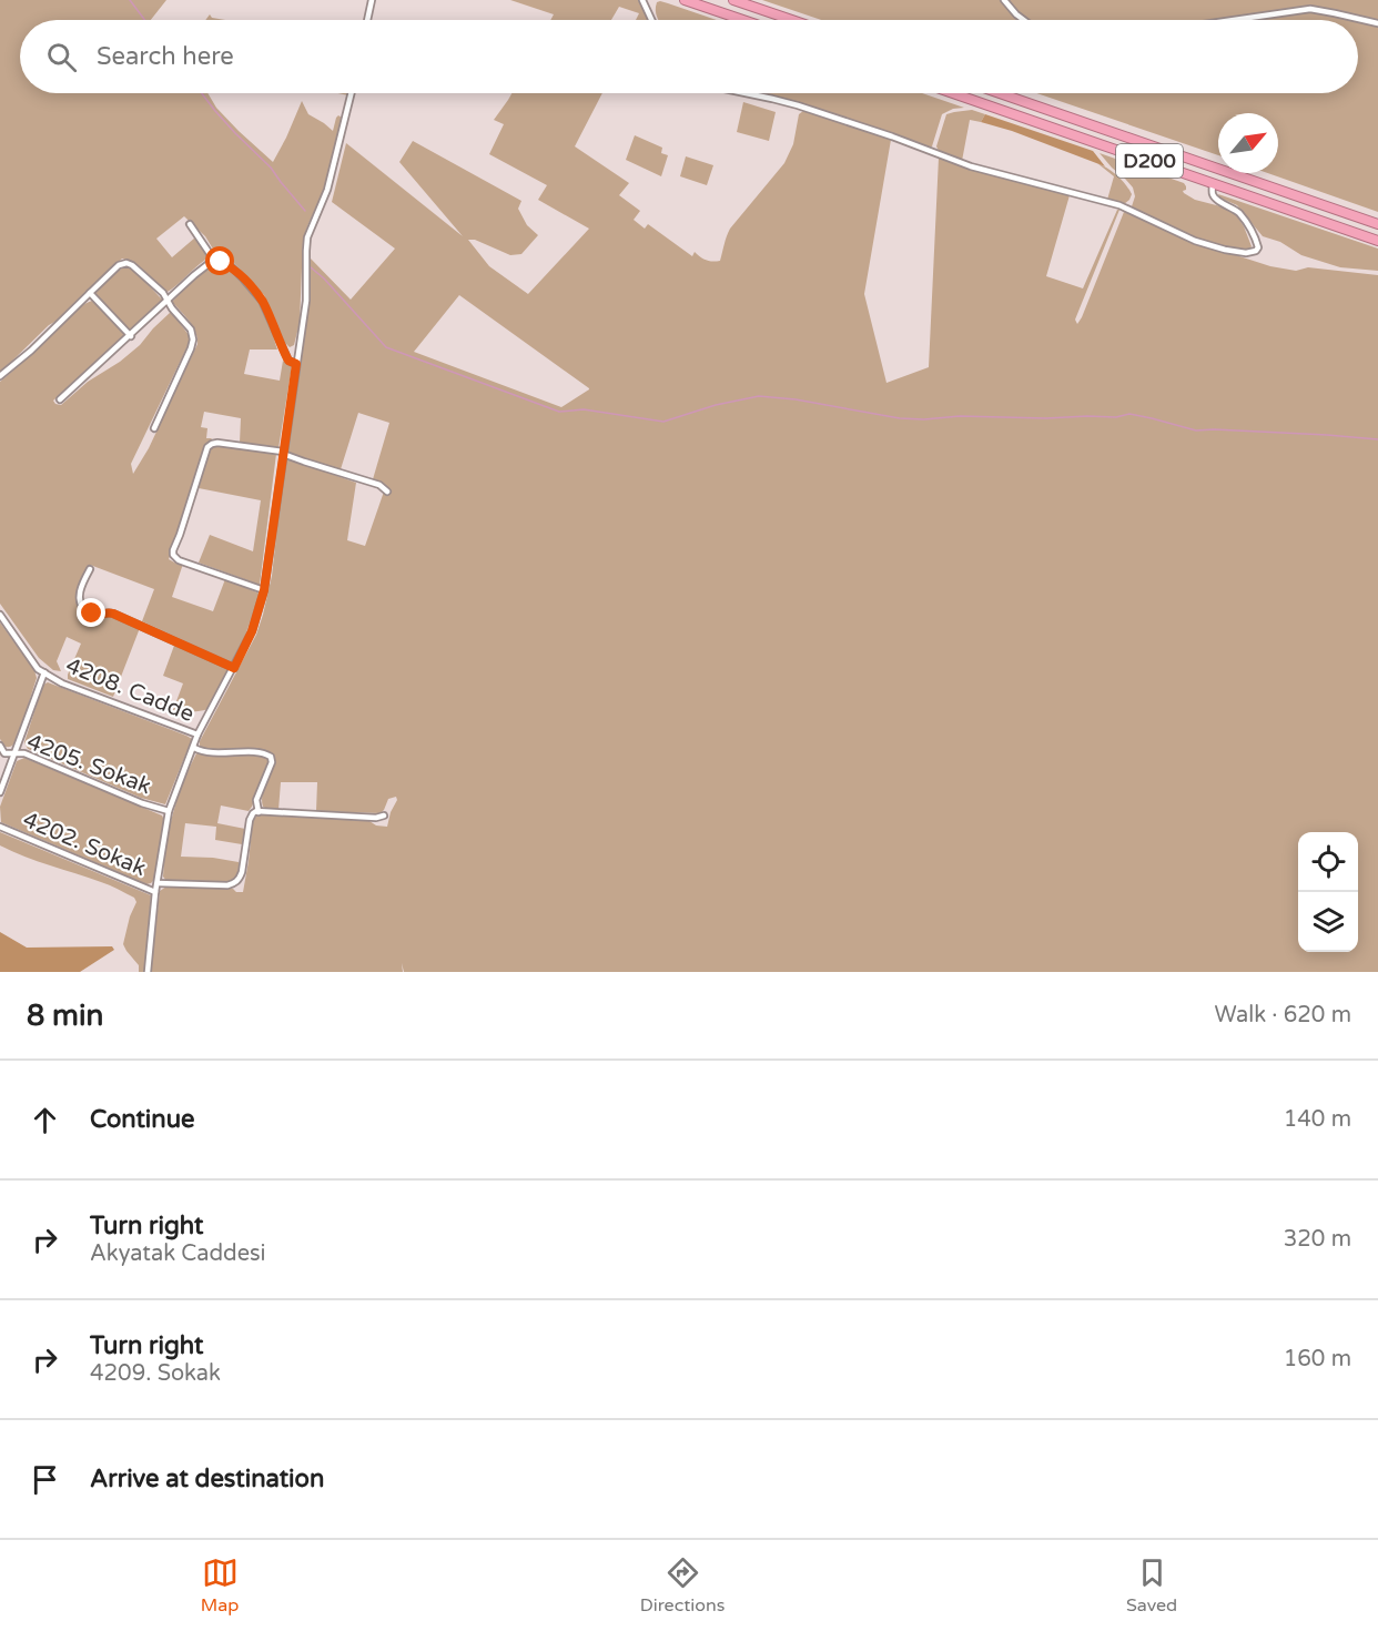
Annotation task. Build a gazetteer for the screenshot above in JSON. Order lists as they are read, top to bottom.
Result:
{
  "streets": {
    "highway": ["D200"],
    "street": ["4208. Cadde", "4205. Sokak", "4202. Sokak"]
  },
  "north": "top right",
  "page": {
    "search": "Search here",
    "heading": ["8 min", "Walk · 620 m"],
    "list": [
      ["Continue", "140 m"],
      ["Turn right", "Akyatak Caddesi", "320 m"],
      ["Turn right", "4209. Sokak", "160 m"],
      "Arrive at destination"
    ],
    "nav": ["Map", "Directions", "Saved"]
  }
}
